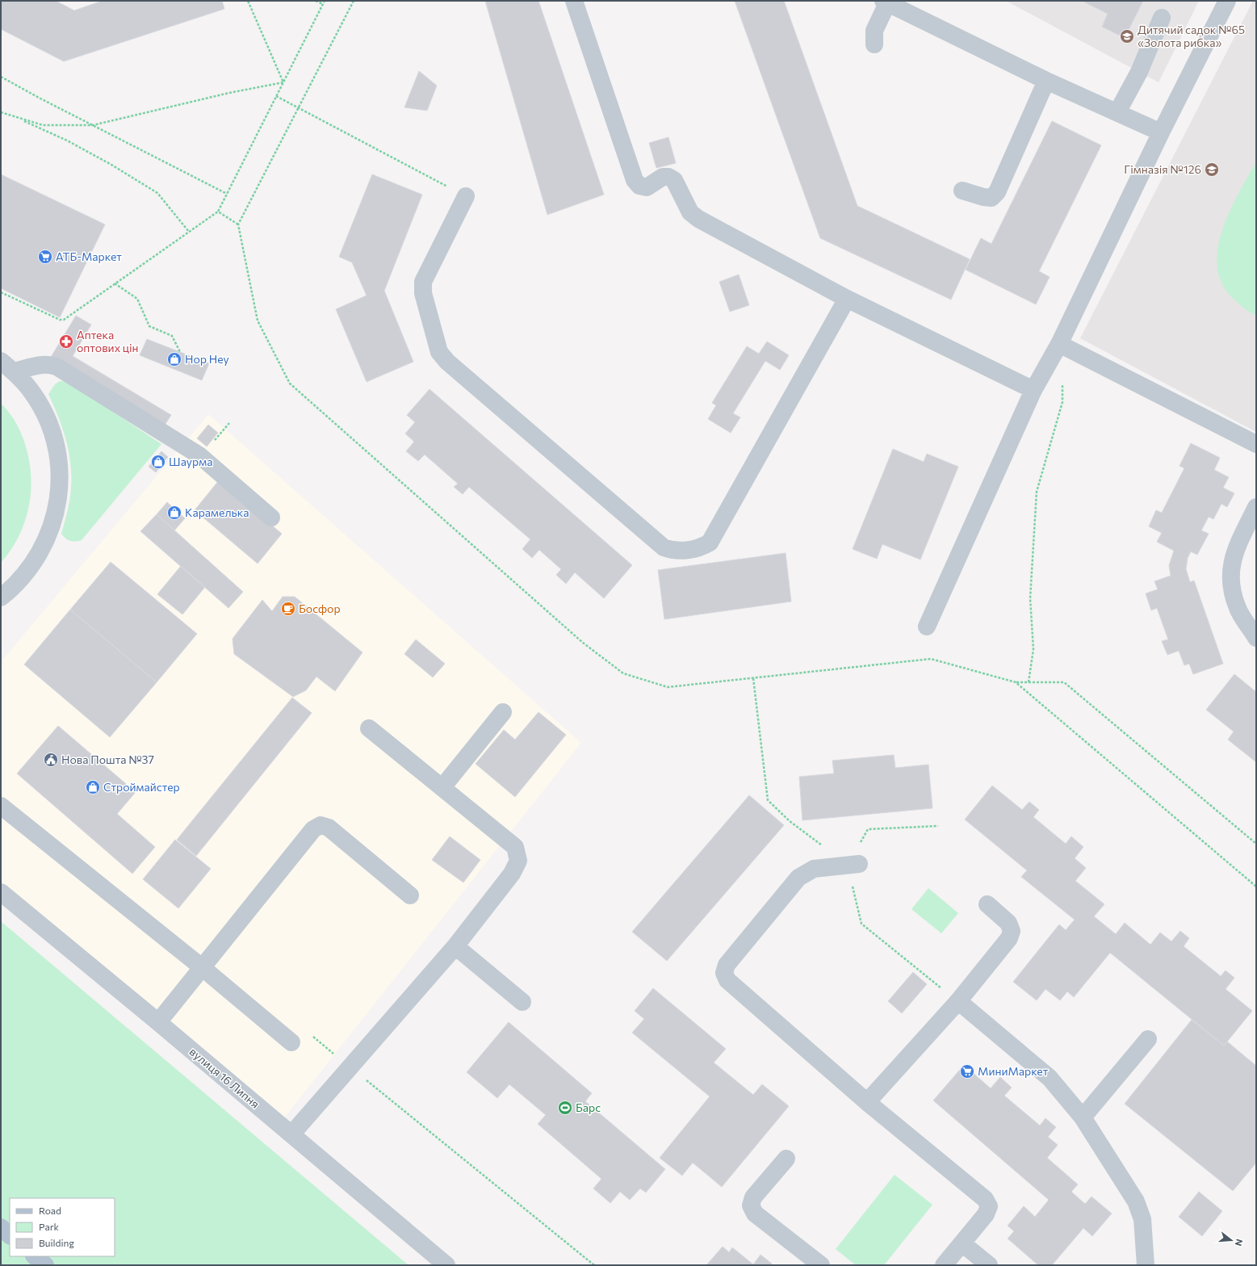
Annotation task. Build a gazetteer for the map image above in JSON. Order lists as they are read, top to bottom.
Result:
{
  "streets": {
    "street": ["вулиця 16 Липня"]
  },
  "places": {
    "school or university": ["Дитячий садок №65 «Золота рибка»", "Гімназія №126"],
    "supermarket": ["АТБ-Маркет", "МиниМаркет"],
    "pharmacy": ["Аптека оптових цін"],
    "shop": [
      "Hop Hey",
      "Шаурма",
      "Карамелька",
      "Строймайстер"
    ],
    "cafe": ["Босфор"],
    "public building": ["Нова Пошта №37"],
    "sports": ["Барс"]
  },
  "legend": ["Road", "Park", "Building"],
  "north": "right"
}
